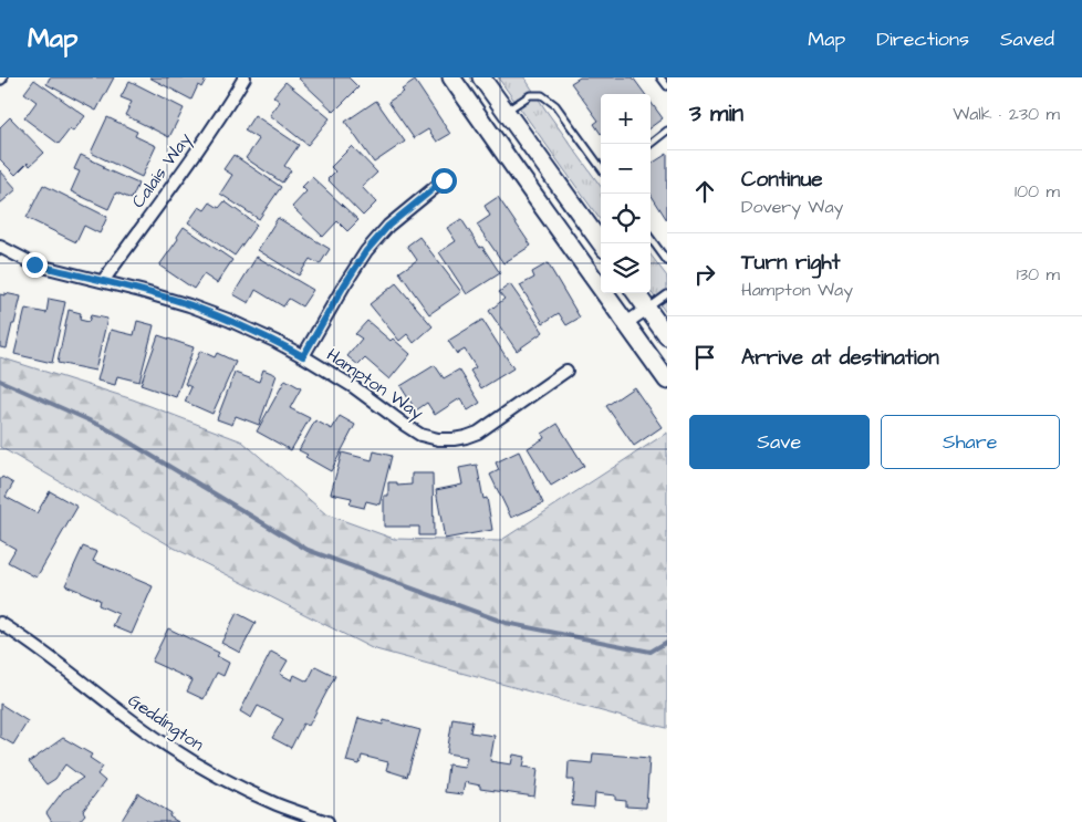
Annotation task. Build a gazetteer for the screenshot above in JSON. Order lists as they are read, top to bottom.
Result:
{
  "streets": {
    "street": ["Calais Way", "Hampton Way", "Geddington"]
  },
  "crossings": [
    ["Calais Way", "Hampton Way"]
  ],
  "page": {
    "header": "Map",
    "nav": ["Map", "Directions", "Saved"],
    "heading": ["3 min", "Walk · 230 m"],
    "map_buttons": ["+", "−"],
    "list": [
      ["Continue", "Dovery Way", "100 m"],
      ["Turn right", "Hampton Way", "130 m"],
      "Arrive at destination"
    ],
    "buttons": ["Save", "Share"]
  }
}
